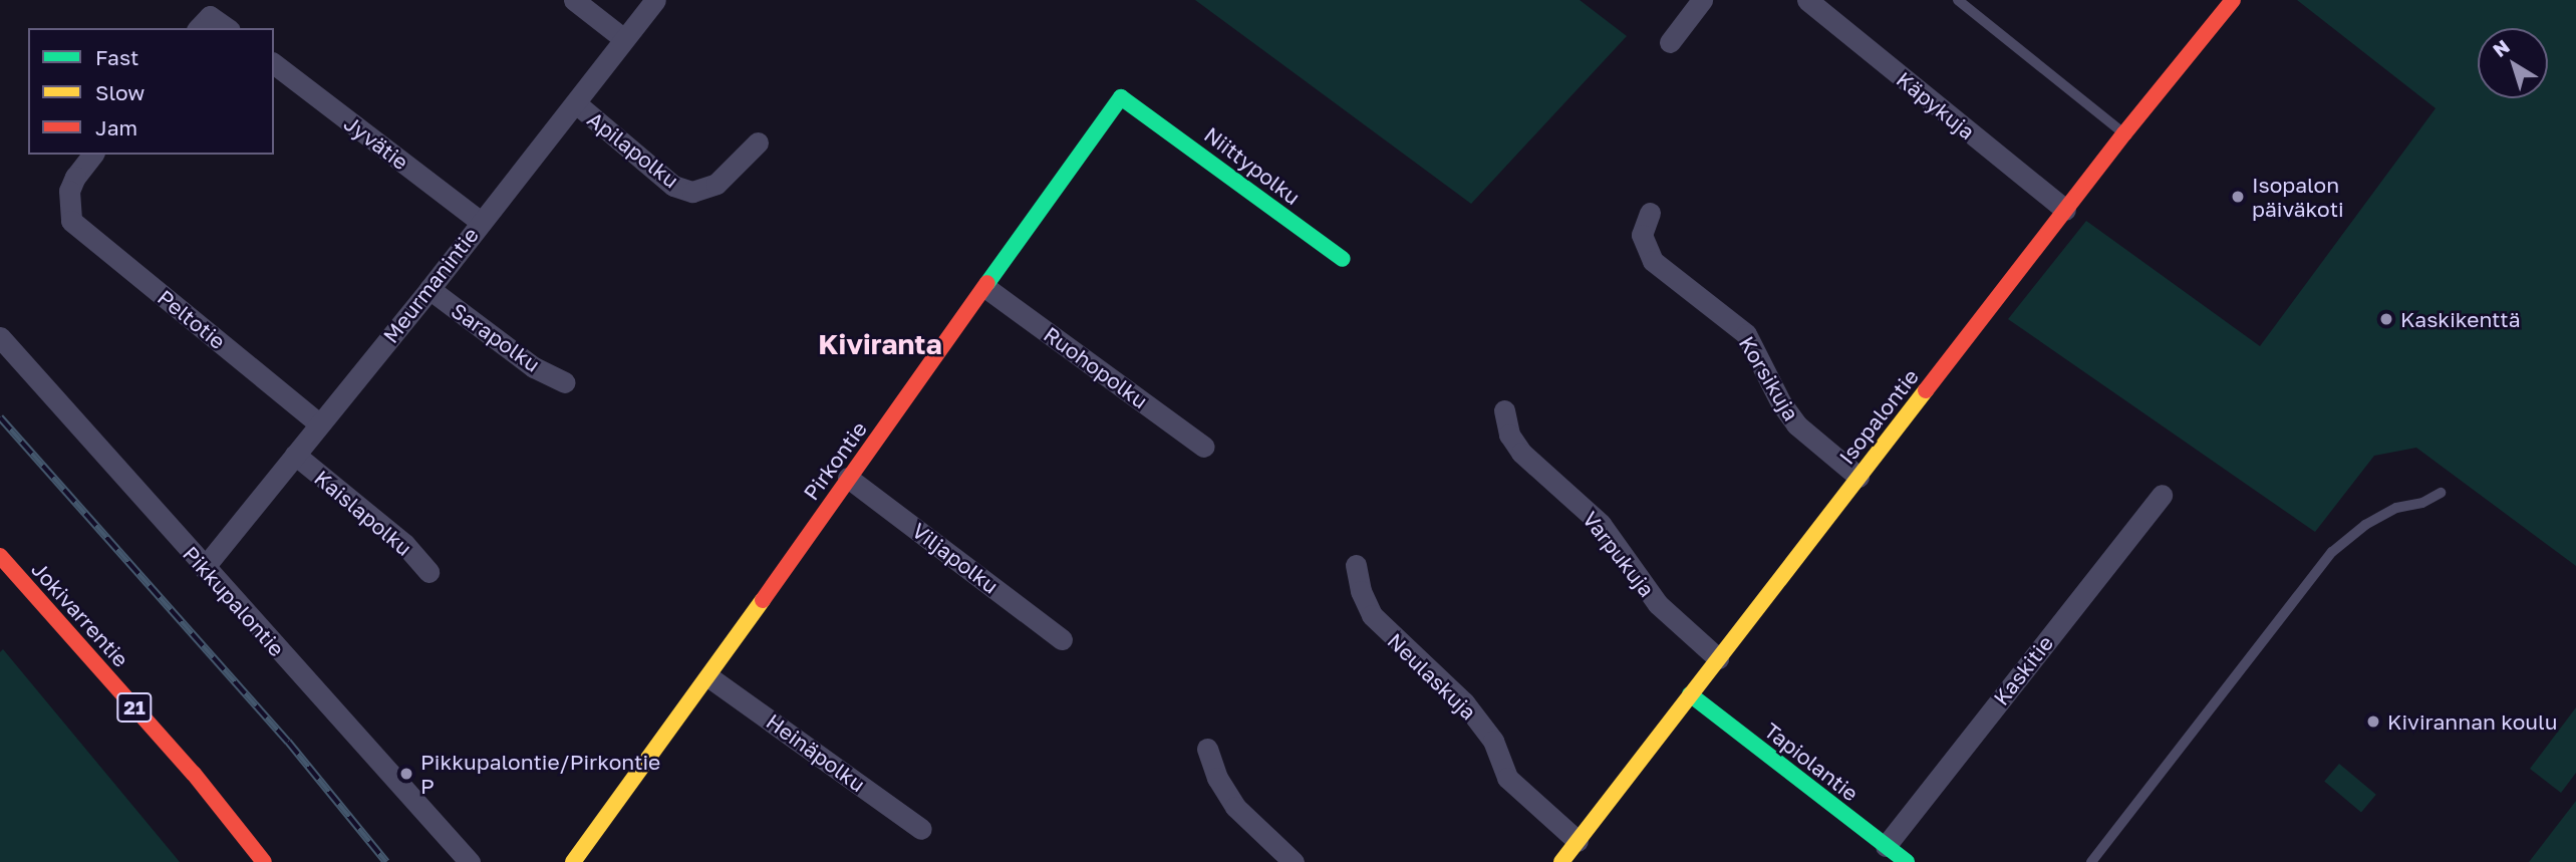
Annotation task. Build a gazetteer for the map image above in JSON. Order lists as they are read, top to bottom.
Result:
{
  "streets": {
    "main road": [
      "Niittypolku",
      "Isopalontie",
      "Pirkontie",
      "Jokivarrentie",
      "21",
      "Tapiolantie"
    ],
    "street": [
      "Käpykuja",
      "Jyvätie",
      "Apilapolku",
      "Meurmanintie",
      "Peltotie",
      "Sarapolku",
      "Ruohopolku",
      "Korsikuja",
      "Kaislapolku",
      "Varpukuja",
      "Viljapolku",
      "Pikkupalontie",
      "Kaskitie",
      "Neulaskuja",
      "Heinäpolku"
    ]
  },
  "crossings": [
    ["Käpykuja", "Isopalontie"],
    ["Jyvätie", "Meurmanintie"],
    ["Apilapolku", "Meurmanintie"],
    ["Niittypolku", "Pirkontie"],
    ["Meurmanintie", "Peltotie"],
    ["Meurmanintie", "Sarapolku"],
    ["Meurmanintie", "Kaislapolku"],
    ["Meurmanintie", "Pikkupalontie"],
    ["Ruohopolku", "Pirkontie"],
    ["Korsikuja", "Isopalontie"],
    ["Isopalontie", "Varpukuja"],
    ["Isopalontie", "Neulaskuja"],
    ["Isopalontie", "Tapiolantie"],
    ["Pirkontie", "Viljapolku"],
    ["Pirkontie", "Heinäpolku"],
    ["Kaskitie", "Tapiolantie"]
  ],
  "districts": ["Kiviranta"],
  "places": [
    "Isopalon päiväkoti",
    "Kaskikenttä",
    "Kivirannan koulu",
    "Pikkupalontie/Pirkontie P"
  ],
  "legend": ["Fast", "Slow", "Jam"],
  "north": "top left"
}
